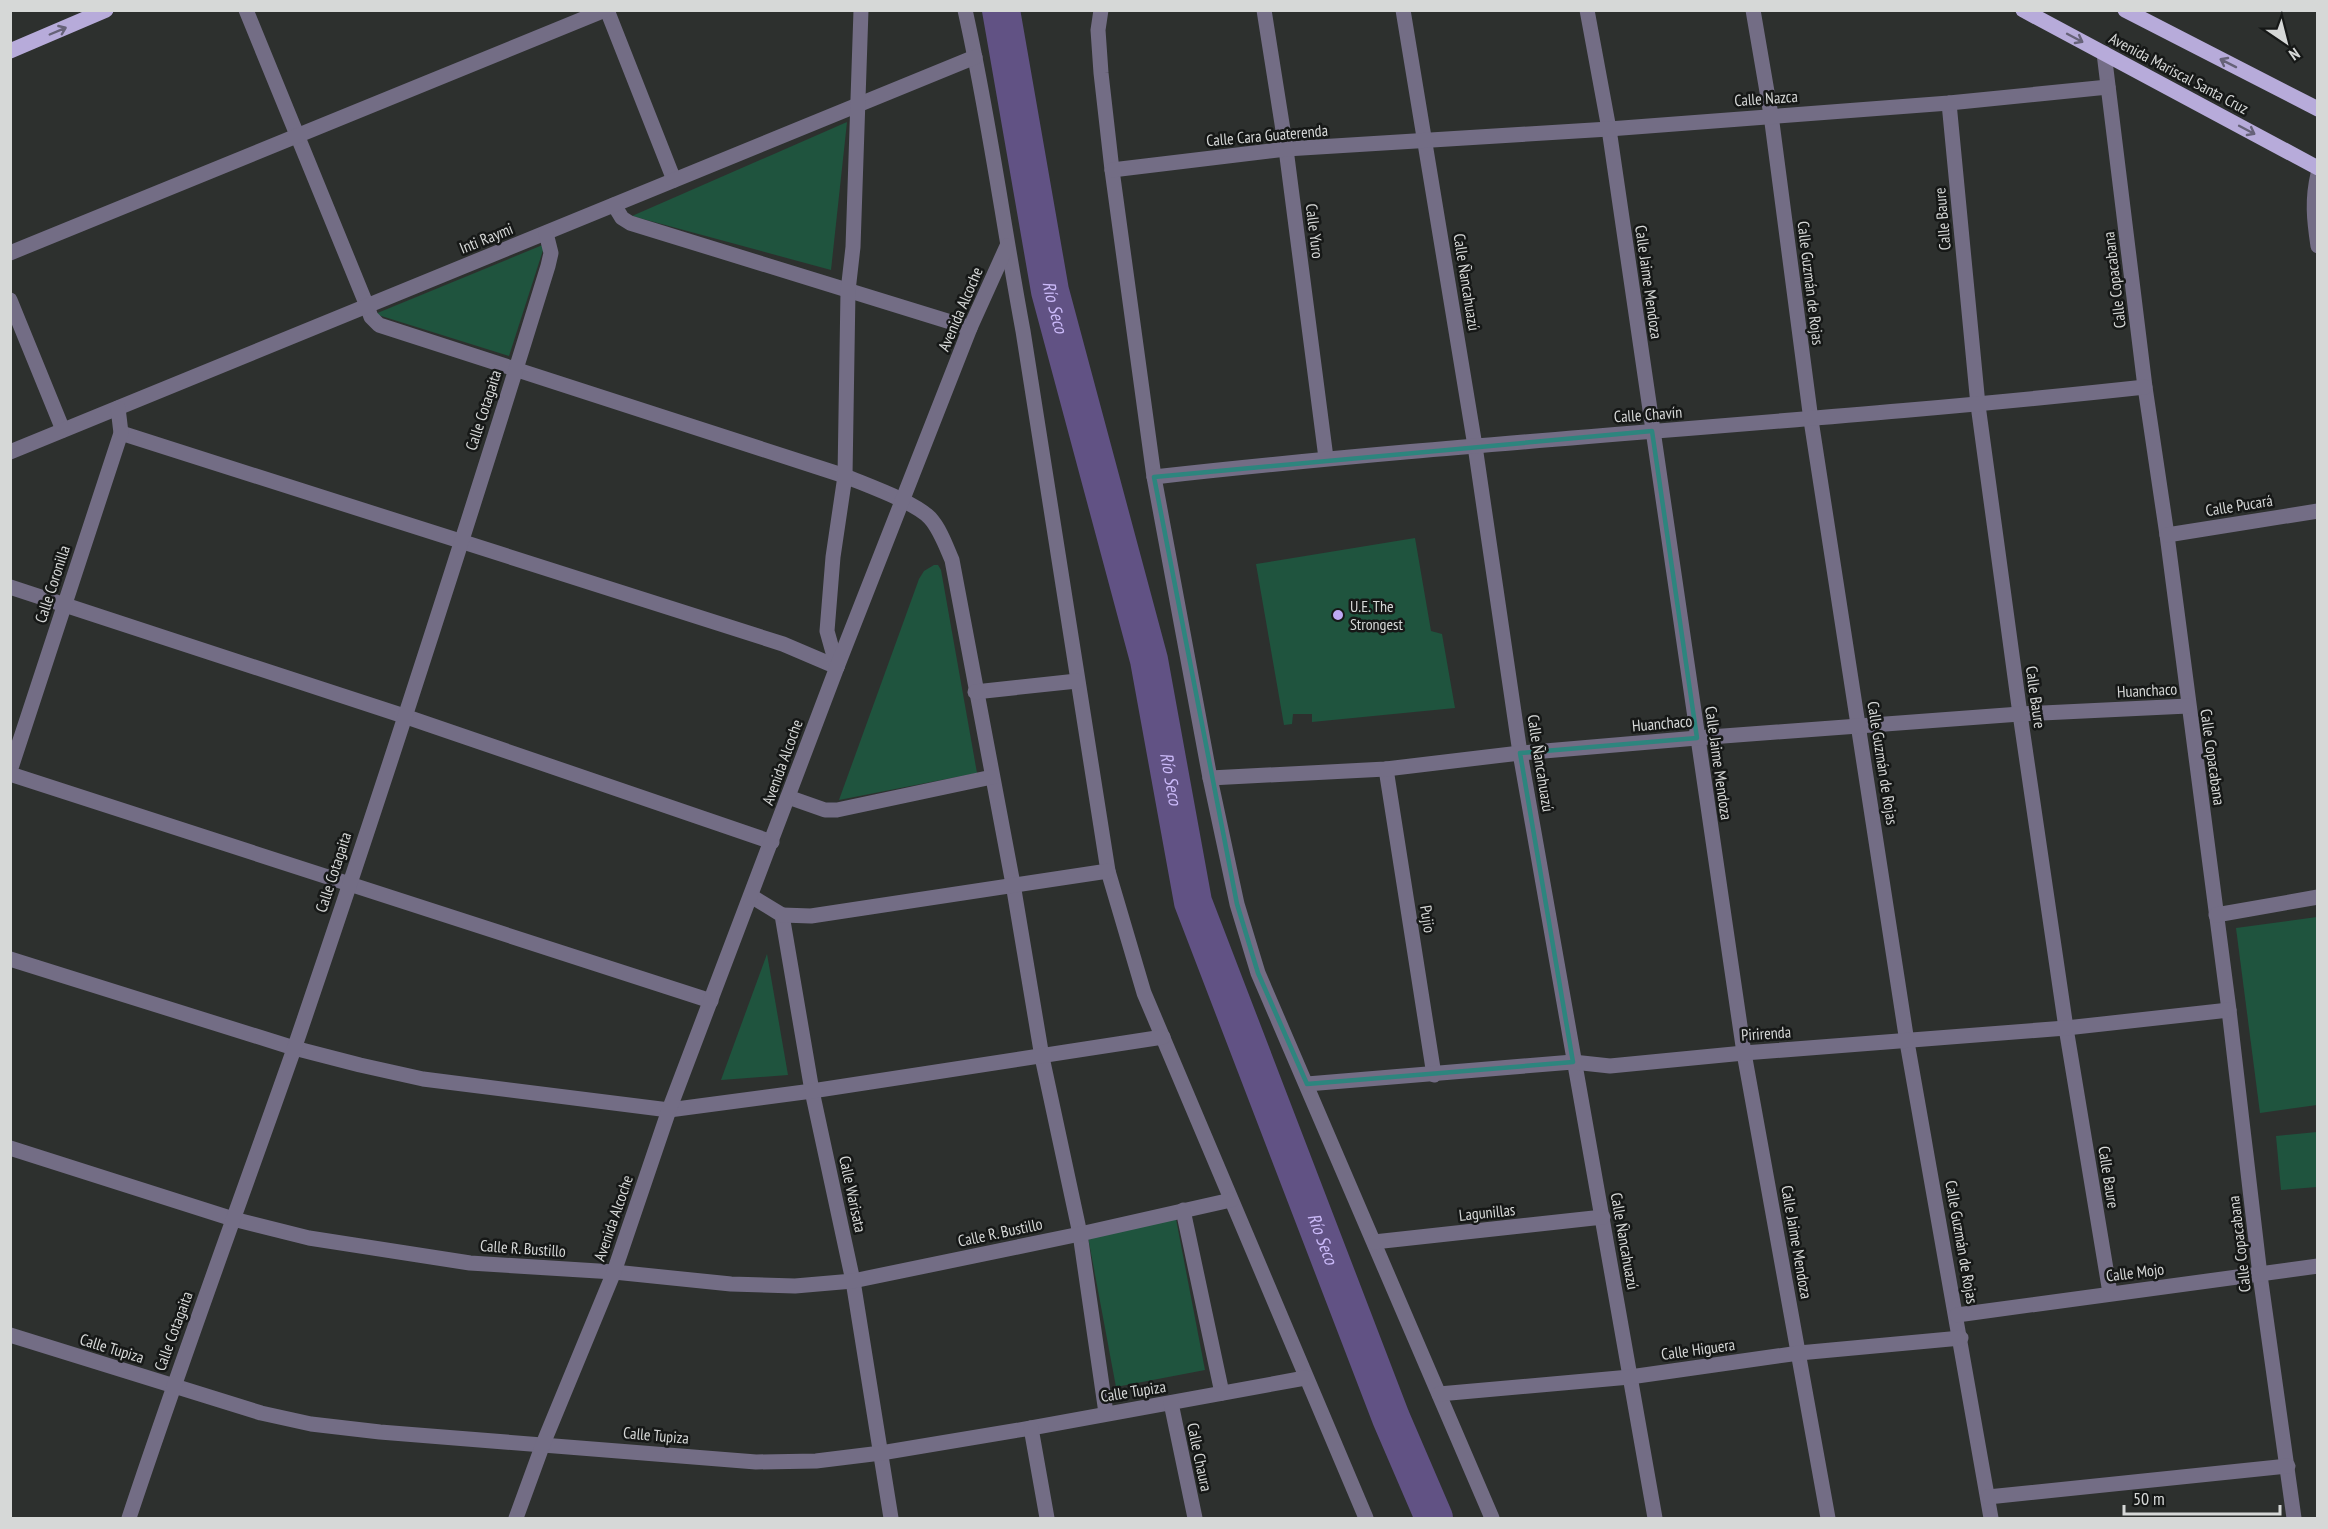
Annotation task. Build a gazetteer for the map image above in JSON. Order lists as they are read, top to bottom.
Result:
{
  "streets": {
    "main road": ["Avenida Mariscal Santa Cruz"],
    "street": [
      "Calle Nazca",
      "Calle Cara Guaterenda",
      "Calle Baure",
      "Calle Yuro",
      "Inti Raymi",
      "Calle Copacabana",
      "Calle Ñancahuazú",
      "Calle Jaime Mendoza",
      "Calle Guzmán de Rojas",
      "Avenida Alcoche",
      "Calle Cotagaita",
      "Calle Chavín",
      "Calle Pucará",
      "Calle Coronilla",
      "Huanchaco",
      "Pujio",
      "Pirirenda",
      "Calle Warisata",
      "Lagunillas",
      "Calle R. Bustillo",
      "Calle Mojo",
      "Calle Tupiza",
      "Calle Higuera",
      "Calle Chaura"
    ]
  },
  "crossings": [
    ["Avenida Mariscal Santa Cruz", "Calle Copacabana"],
    ["Calle Nazca", "Calle Cara Guaterenda"],
    ["Calle Nazca", "Calle Baure"],
    ["Calle Nazca", "Calle Copacabana"],
    ["Calle Nazca", "Calle Ñancahuazú"],
    ["Calle Nazca", "Calle Jaime Mendoza"],
    ["Calle Nazca", "Calle Guzmán de Rojas"],
    ["Calle Cara Guaterenda", "Calle Yuro"],
    ["Calle Cara Guaterenda", "Calle Ñancahuazú"],
    ["Calle Baure", "Calle Chavín"],
    ["Calle Baure", "Huanchaco"],
    ["Calle Baure", "Pirirenda"],
    ["Calle Baure", "Calle Mojo"],
    ["Calle Yuro", "Calle Chavín"],
    ["Inti Raymi", "Calle Cotagaita"],
    ["Inti Raymi", "Calle Coronilla"],
    ["Calle Copacabana", "Calle Chavín"],
    ["Calle Copacabana", "Calle Pucará"],
    ["Calle Copacabana", "Huanchaco"],
    ["Calle Copacabana", "Pirirenda"],
    ["Calle Copacabana", "Calle Mojo"],
    ["Calle Ñancahuazú", "Calle Chavín"],
    ["Calle Ñancahuazú", "Huanchaco"],
    ["Calle Ñancahuazú", "Pirirenda"],
    ["Calle Ñancahuazú", "Lagunillas"],
    ["Calle Ñancahuazú", "Calle Higuera"],
    ["Calle Jaime Mendoza", "Calle Chavín"],
    ["Calle Jaime Mendoza", "Huanchaco"],
    ["Calle Jaime Mendoza", "Pirirenda"],
    ["Calle Jaime Mendoza", "Calle Higuera"],
    ["Calle Guzmán de Rojas", "Calle Chavín"],
    ["Calle Guzmán de Rojas", "Huanchaco"],
    ["Calle Guzmán de Rojas", "Pirirenda"],
    ["Calle Guzmán de Rojas", "Calle Mojo"],
    ["Calle Guzmán de Rojas", "Calle Higuera"],
    ["Avenida Alcoche", "Calle R. Bustillo"],
    ["Avenida Alcoche", "Calle Tupiza"],
    ["Calle Cotagaita", "Calle R. Bustillo"],
    ["Calle Cotagaita", "Calle Tupiza"],
    ["Huanchaco", "Pujio"],
    ["Pujio", "Pirirenda"],
    ["Calle Warisata", "Calle R. Bustillo"],
    ["Calle Warisata", "Calle Tupiza"],
    ["Calle Tupiza", "Calle Chaura"]
  ],
  "water": ["Río Seco"],
  "places": ["U.E. The Strongest"],
  "scale_bar": "50 m",
  "north": "bottom right"
}
